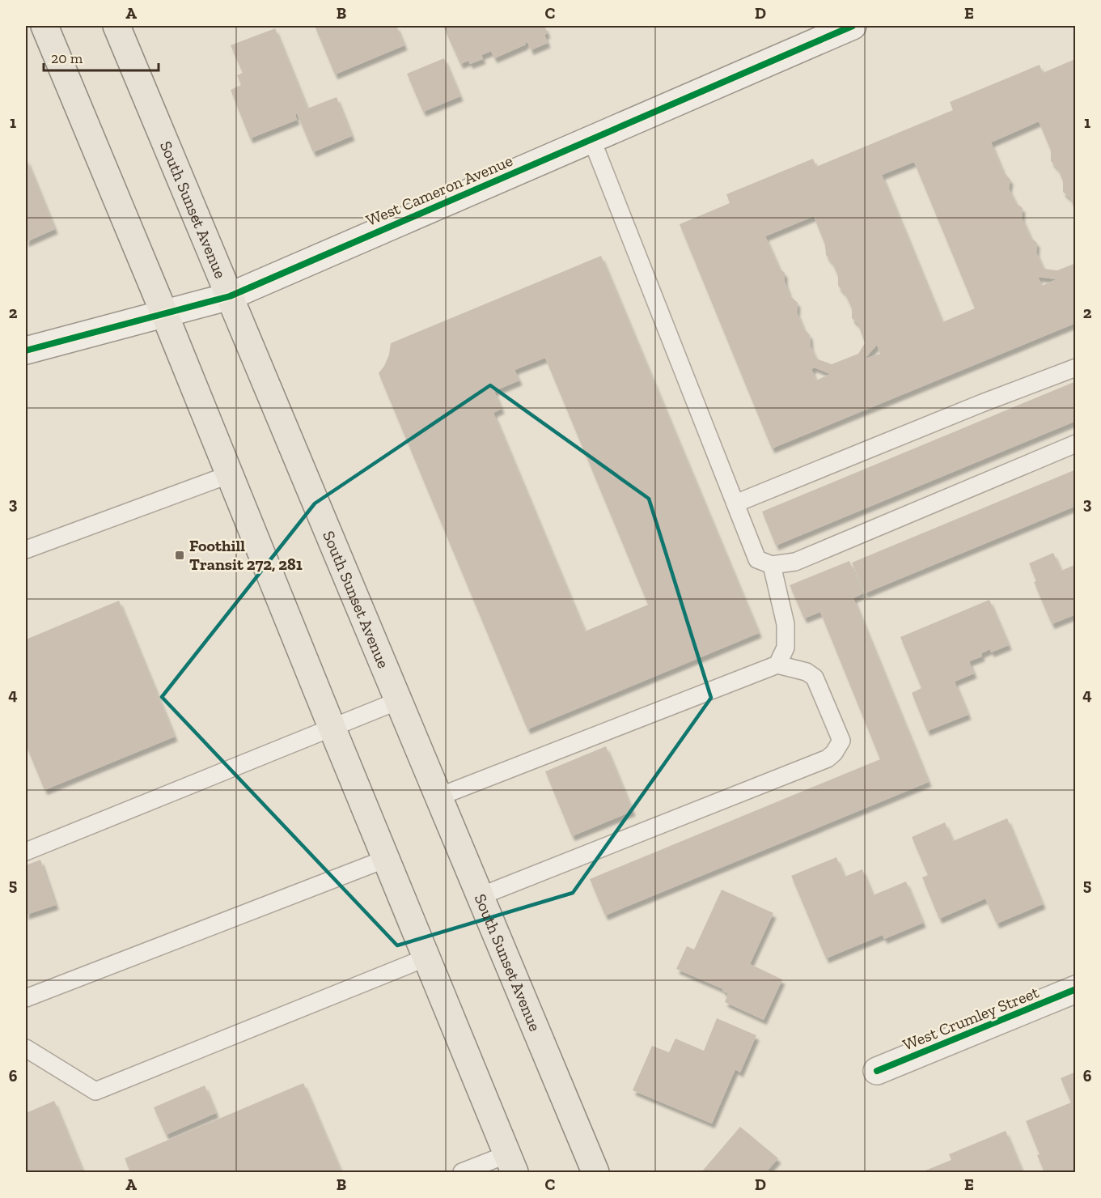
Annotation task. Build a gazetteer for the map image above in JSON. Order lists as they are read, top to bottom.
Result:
{
  "streets": {
    "main road": ["South Sunset Avenue"],
    "street": ["West Cameron Avenue", "West Crumley Street"]
  },
  "crossings": [
    ["West Cameron Avenue", "South Sunset Avenue"]
  ],
  "places": {
    "transit": ["Foothill Transit 272, 281"]
  },
  "scale_bar": "20 m",
  "grid": {
    "columns": [
      "A",
      "B",
      "C",
      "D",
      "E"
    ],
    "rows": [
      "1",
      "2",
      "3",
      "4",
      "5",
      "6"
    ]
  }
}
